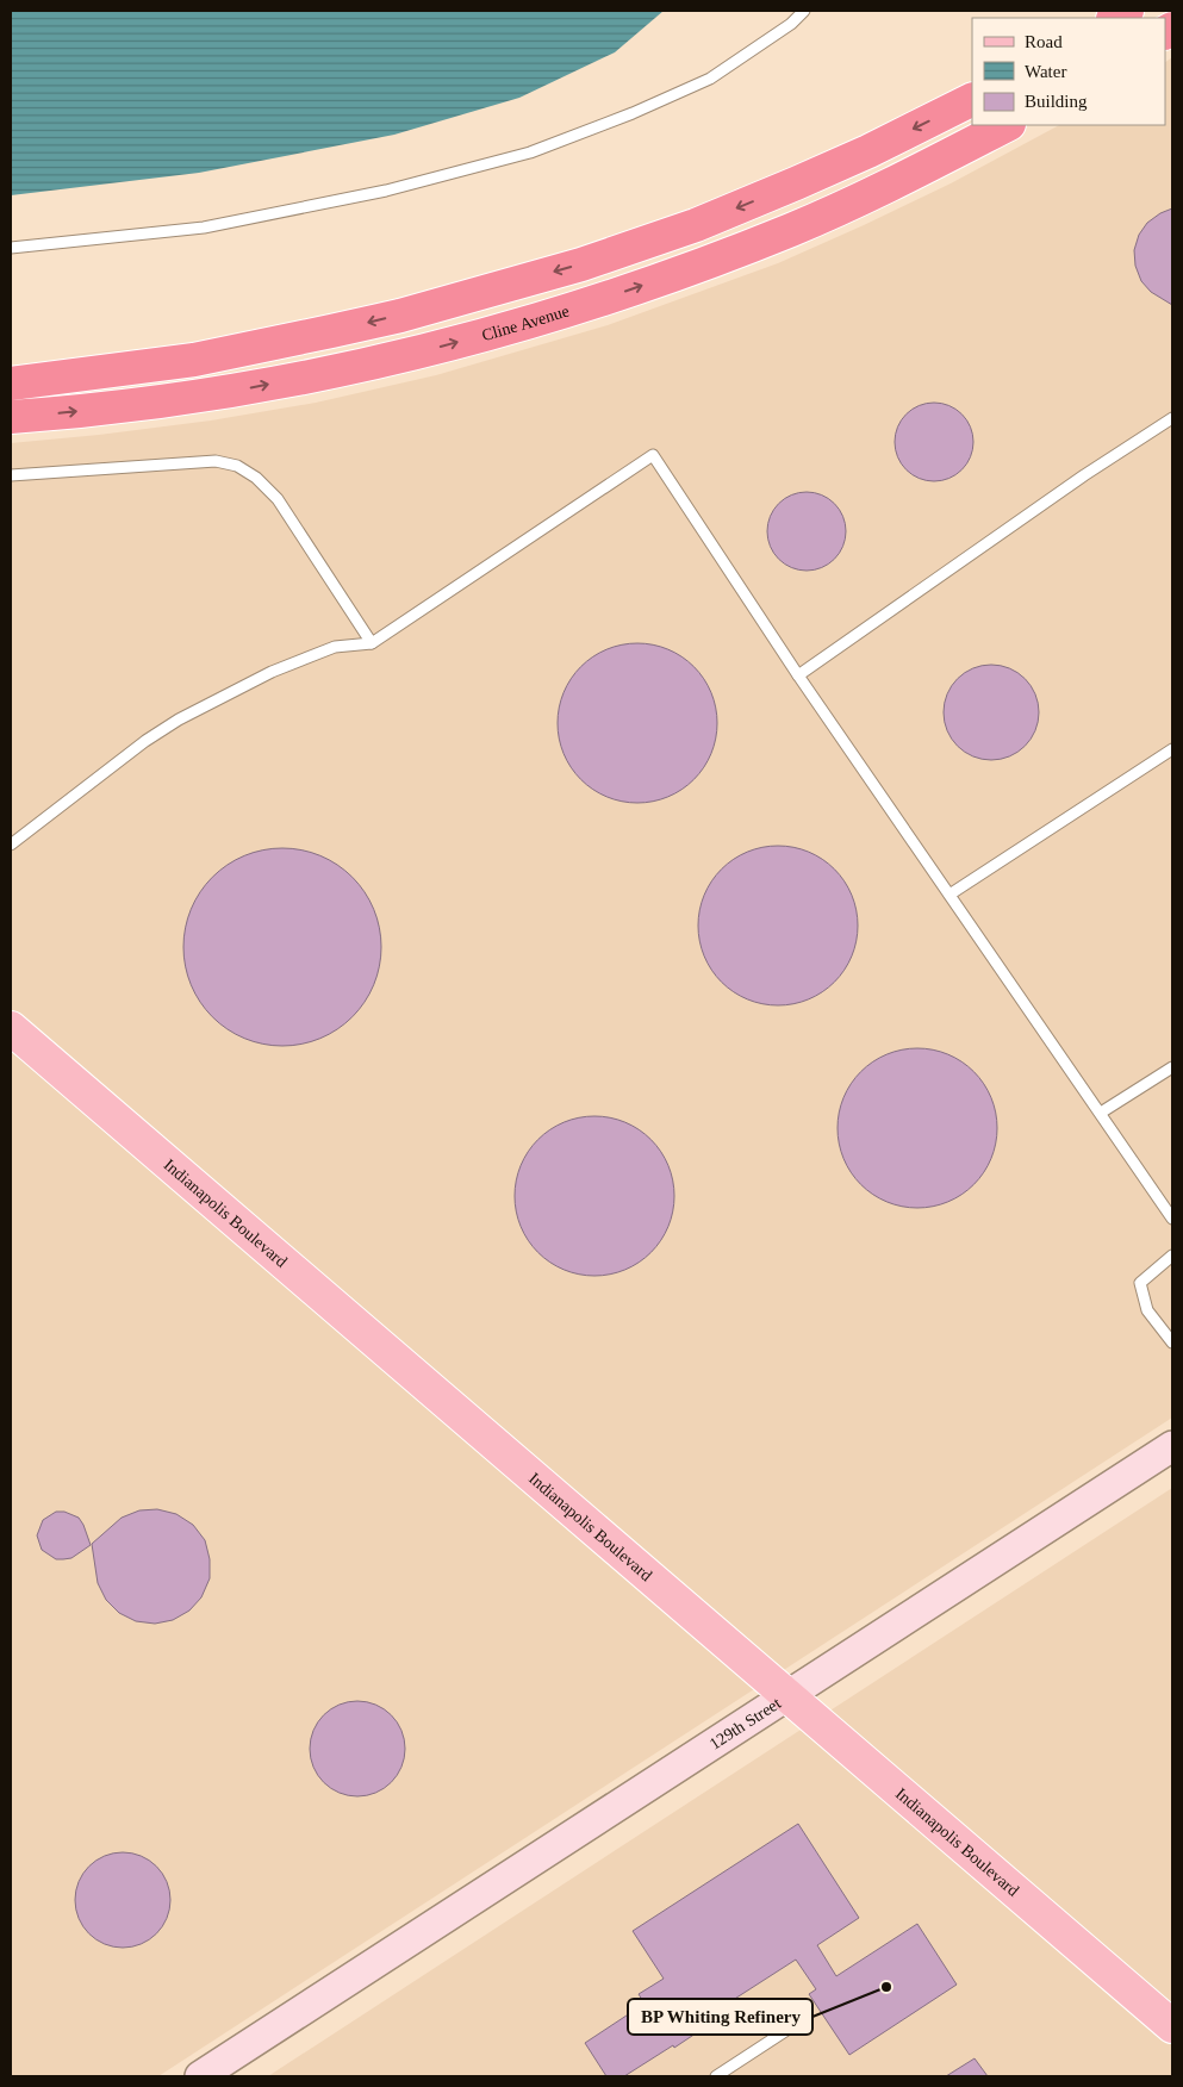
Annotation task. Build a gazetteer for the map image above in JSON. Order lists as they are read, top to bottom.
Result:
{
  "streets": {
    "highway": ["Cline Avenue"],
    "main road": ["Indianapolis Boulevard", "129th Street"]
  },
  "crossings": [
    ["Indianapolis Boulevard", "129th Street"]
  ],
  "places": ["BP Whiting Refinery"],
  "legend": ["Road", "Water", "Building"]
}
